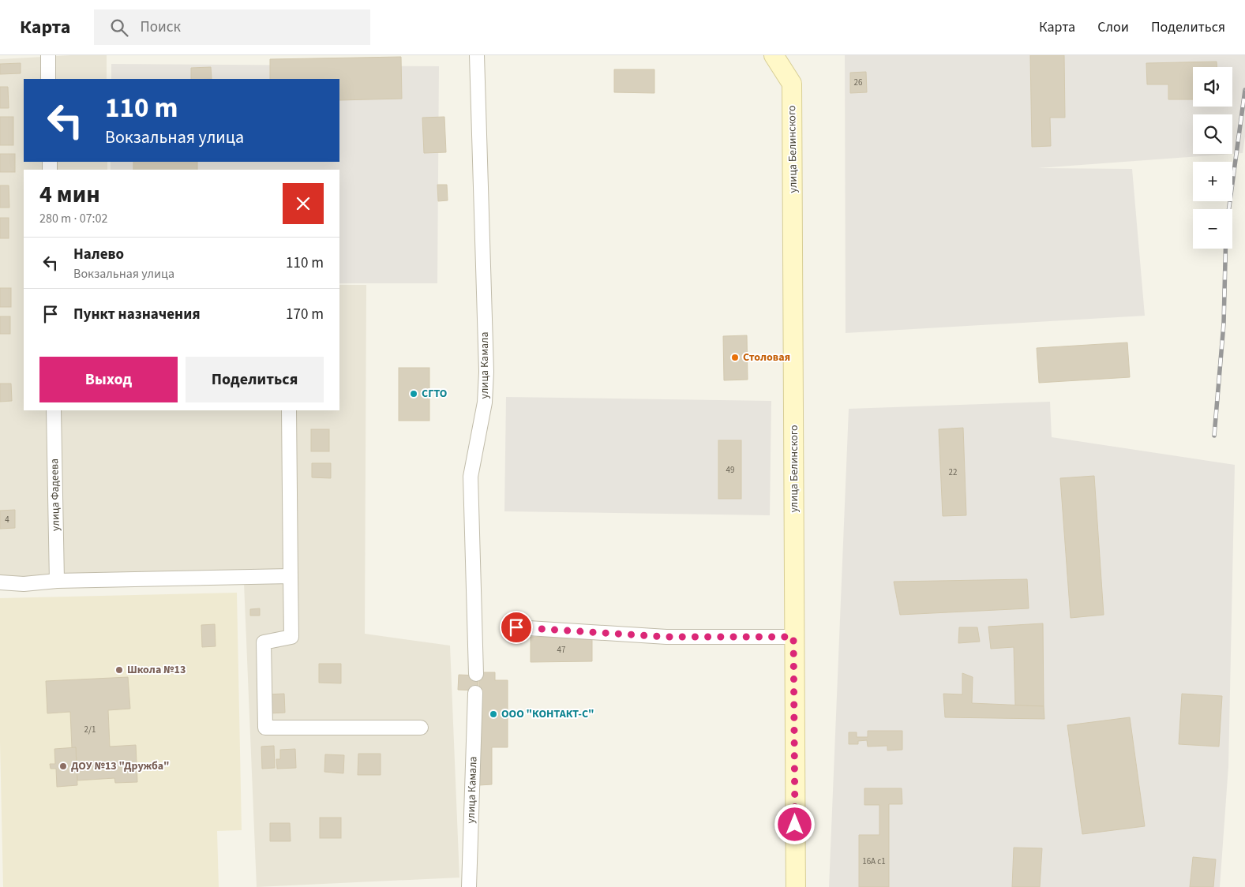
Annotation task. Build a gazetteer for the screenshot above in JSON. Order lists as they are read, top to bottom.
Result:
{
  "streets": {
    "street": ["улица Белинского", "улица Камала", "улица Фадеева"]
  },
  "places": [
    "Столовая",
    "СГТО",
    "Школа №13",
    "ООО \"КОНТАКТ-С\"",
    "ДОУ №13 \"Дружба\""
  ],
  "house_numbers": [
    "26",
    "49",
    "22",
    "4",
    "47",
    "2/1",
    "16А с1"
  ],
  "page": {
    "header": "Карта",
    "search": "Поиск",
    "nav": ["Карта", "Слои", "Поделиться"],
    "map_buttons": ["+", "−"],
    "turn": ["110 m", "Вокзальная улица"],
    "heading": ["4 мин", "280 m · 07:02"],
    "list": [
      {
        "name": "Налево",
        "note": "Вокзальная улица",
        "value": "110 m"
      },
      {
        "name": "Пункт назначения",
        "value": "170 m"
      }
    ],
    "buttons": ["Выход", "Поделиться"]
  }
}
